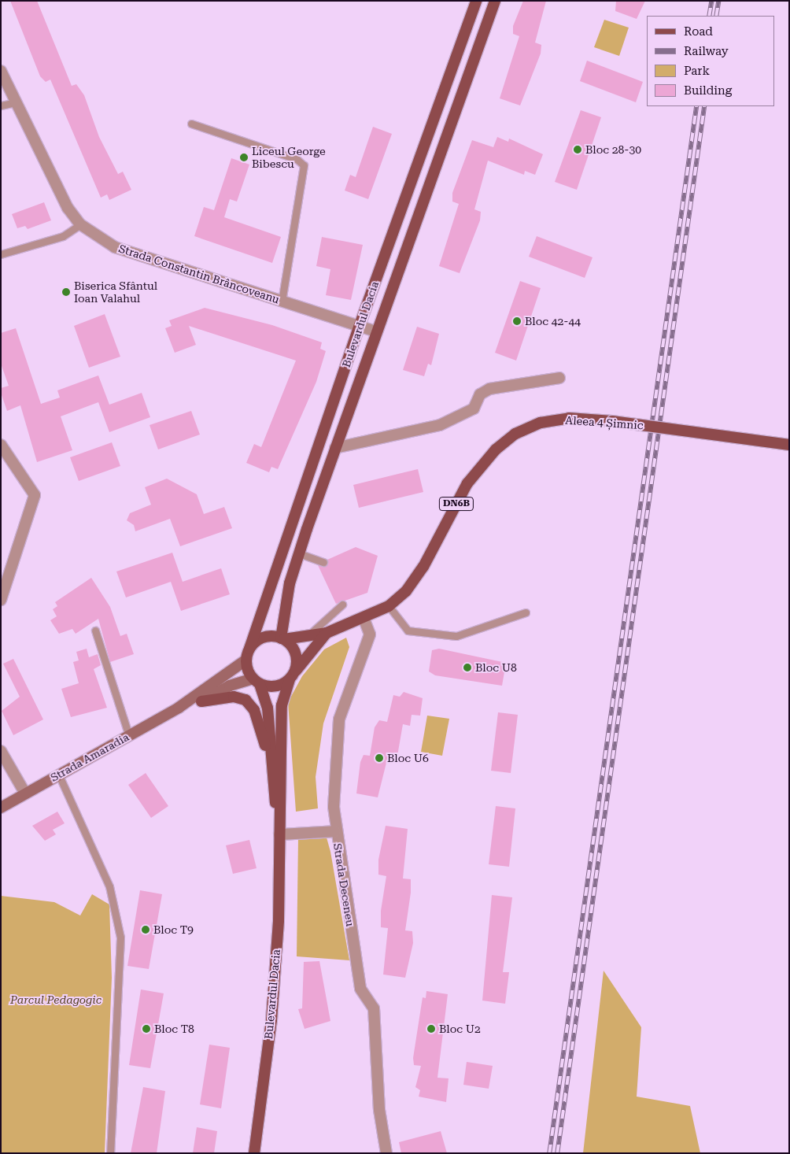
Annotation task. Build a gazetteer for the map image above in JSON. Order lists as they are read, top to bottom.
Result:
{
  "streets": {
    "main road": [
      "Bulevardul Dacia",
      "Aleea 4 Șimnic",
      "DN6B",
      "Strada Amaradia"
    ],
    "street": ["Strada Constantin Brâncoveanu", "Strada Deceneu"]
  },
  "crossings": [
    ["Strada Constantin Brâncoveanu", "Bulevardul Dacia"],
    ["Bulevardul Dacia", "Aleea 4 Șimnic"],
    ["Bulevardul Dacia", "Strada Amaradia"],
    ["Aleea 4 Șimnic", "Strada Amaradia"],
    ["Aleea 4 Șimnic", "Strada Deceneu"]
  ],
  "parks": ["Parcul Pedagogic"],
  "places": [
    "Bloc 28-30",
    "Liceul George Bibescu",
    "Biserica Sfântul Ioan Valahul",
    "Bloc 42-44",
    "Bloc U8",
    "Bloc U6",
    "Bloc T9",
    "Bloc T8",
    "Bloc U2"
  ],
  "legend": [
    "Road",
    "Railway",
    "Park",
    "Building"
  ]
}
